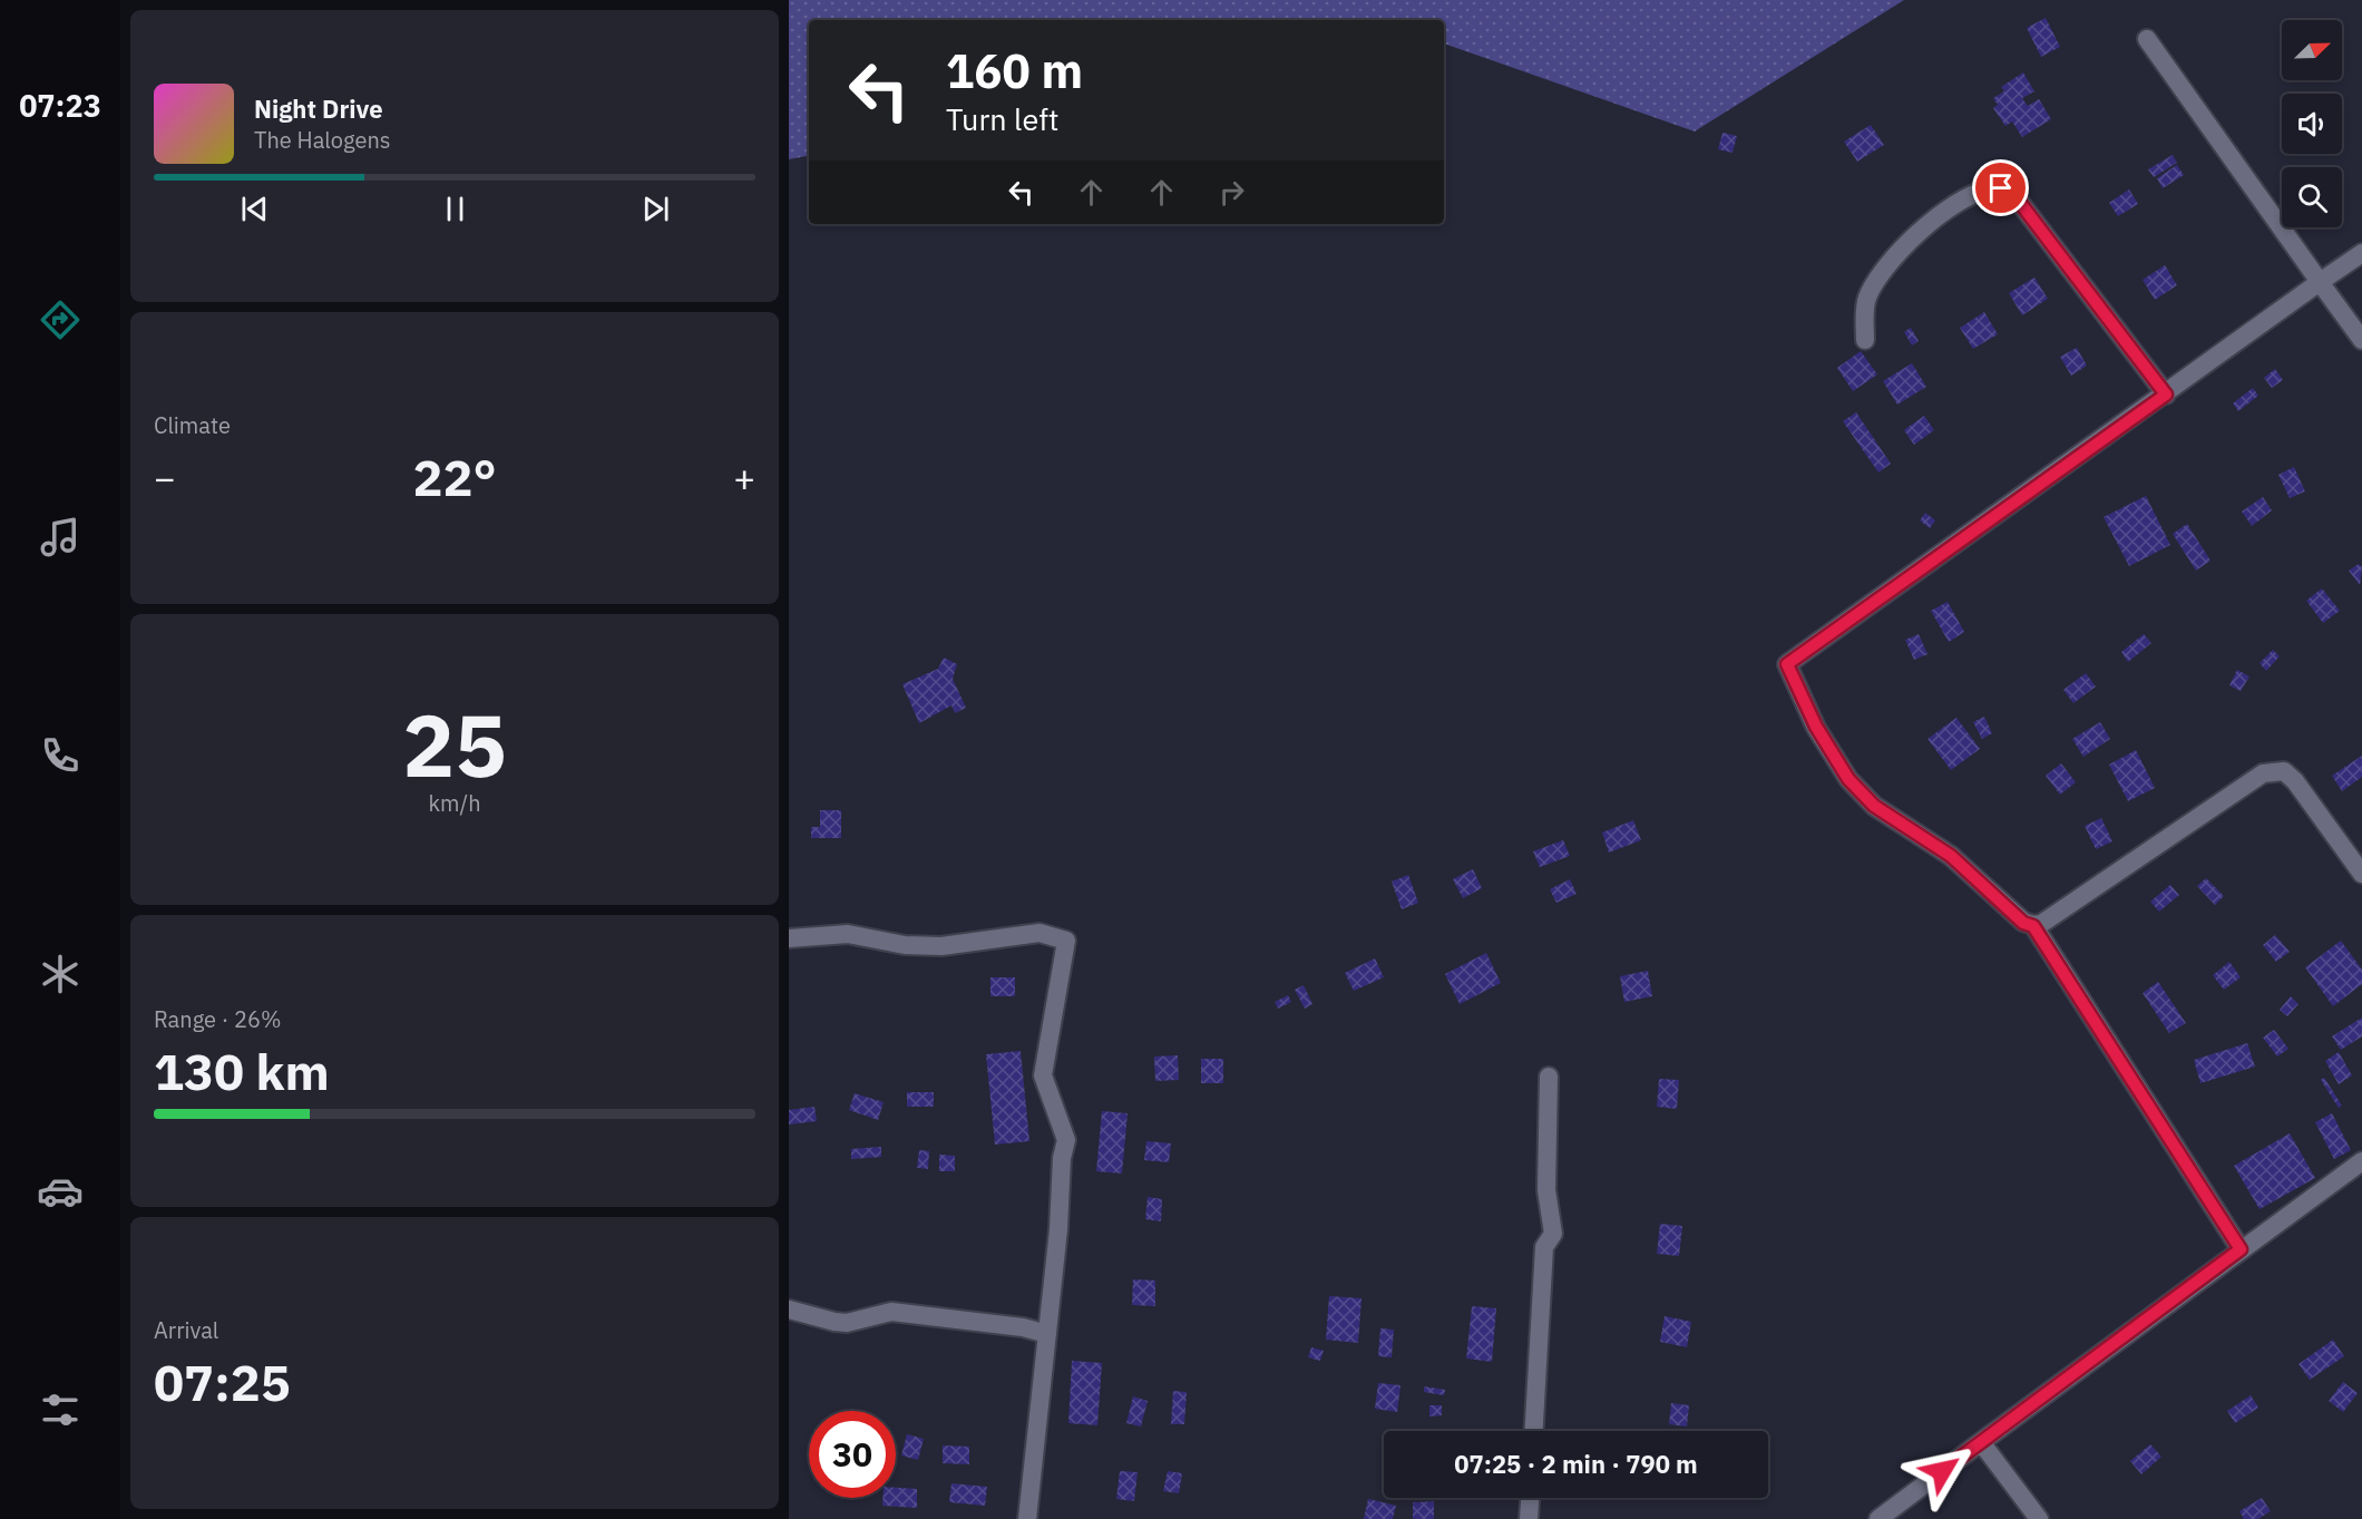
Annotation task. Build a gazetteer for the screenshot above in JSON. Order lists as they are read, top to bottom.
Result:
{
  "north": "top right",
  "page": {
    "tabs": "07:23",
    "turn": ["160 m", "Turn left"],
    "song": ["Night Drive", "The Halogens"],
    "tile": [
      "Climate",
      ["25", "km/h"],
      ["Range · 26%", "130 km"],
      ["Arrival", "07:25"]
    ],
    "heat": ["−", "22°", "+"],
    "limit": "30",
    "trip": "07:25 · 2 min · 790 m"
  }
}
